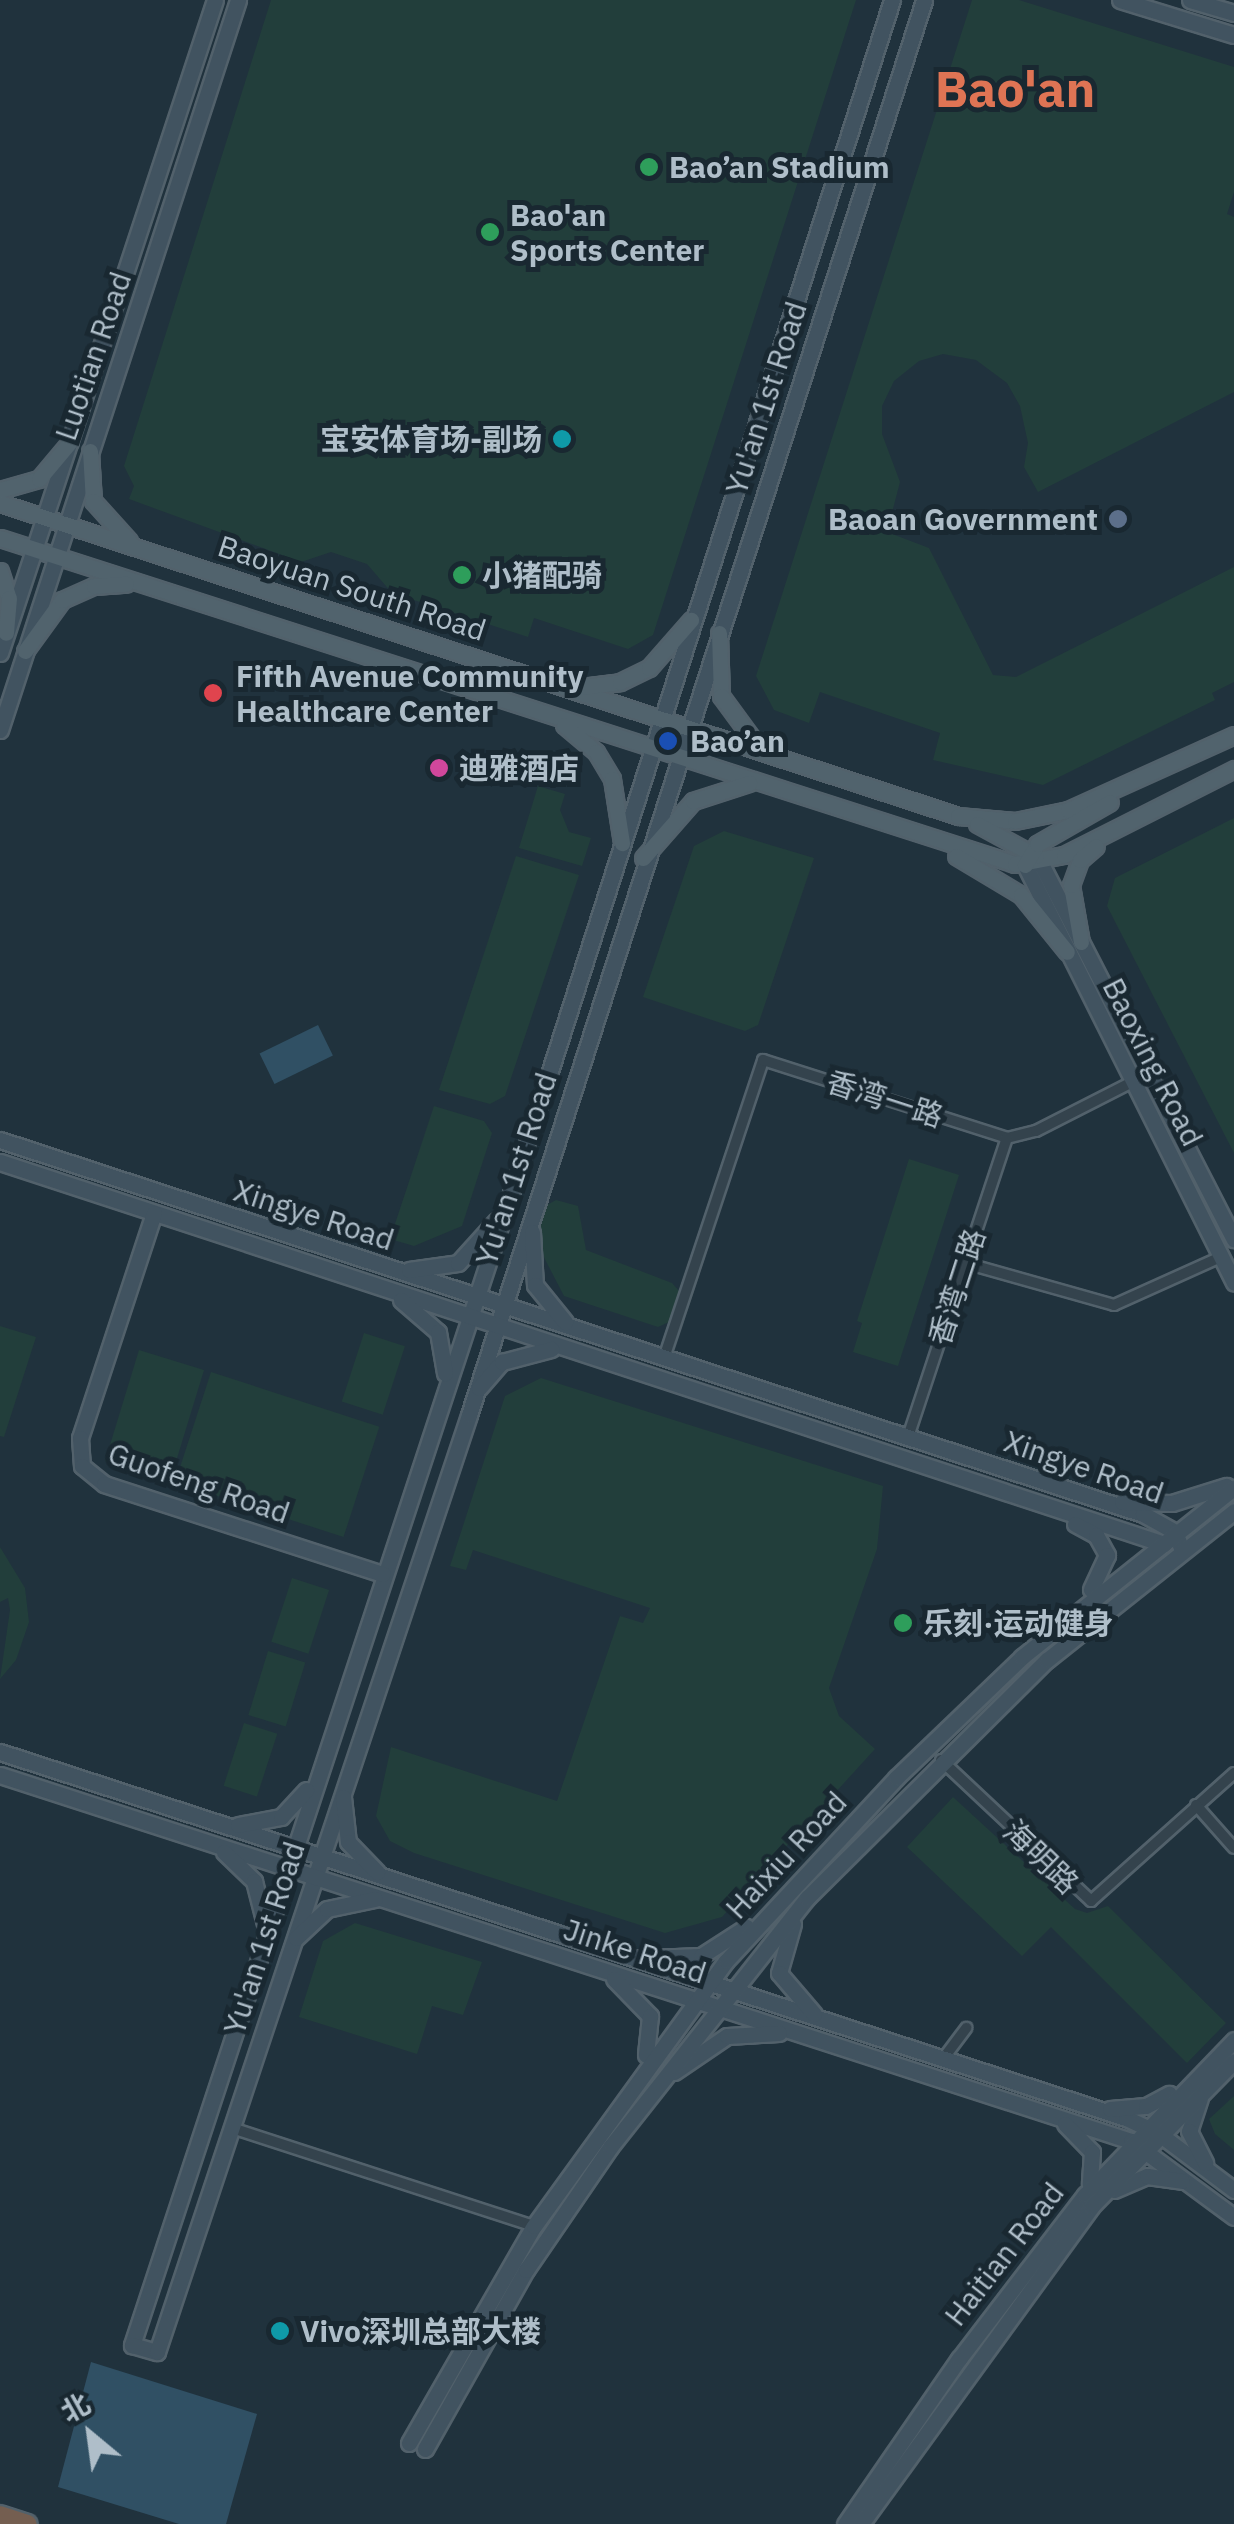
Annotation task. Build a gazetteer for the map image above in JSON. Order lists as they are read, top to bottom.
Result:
{
  "streets": {
    "main road": [
      "Luotian Road",
      "Yu'an 1st Road",
      "Baoyuan South Road",
      "Baoxing Road",
      "Xingye Road",
      "Guofeng Road",
      "Haixiu Road",
      "Jinke Road",
      "Haitian Road"
    ],
    "street": ["香湾一路", "香湾二路", "海明路"]
  },
  "crossings": [
    ["Luotian Road", "Baoyuan South Road"],
    ["Yu'an 1st Road", "Baoyuan South Road"],
    ["Yu'an 1st Road", "Xingye Road"],
    ["Yu'an 1st Road", "Guofeng Road"],
    ["Yu'an 1st Road", "Jinke Road"],
    ["香湾一路", "Xingye Road"],
    ["香湾一路", "香湾二路"],
    ["Xingye Road", "香湾二路"],
    ["Xingye Road", "Guofeng Road"],
    ["Xingye Road", "Haixiu Road"],
    ["Haixiu Road", "海明路"],
    ["Haixiu Road", "Jinke Road"],
    ["Jinke Road", "Haitian Road"]
  ],
  "districts": ["Bao'an"],
  "places": [
    "Bao’an Stadium",
    "Bao'an Sports Center",
    "宝安体育场-副场",
    "Baoan Government",
    "小猪配骑",
    "Fifth Avenue Community Healthcare Center",
    "Bao’an",
    "迪雅酒店",
    "乐刻·运动健身",
    "Vivo深圳总部大楼"
  ],
  "north": "top left"
}
